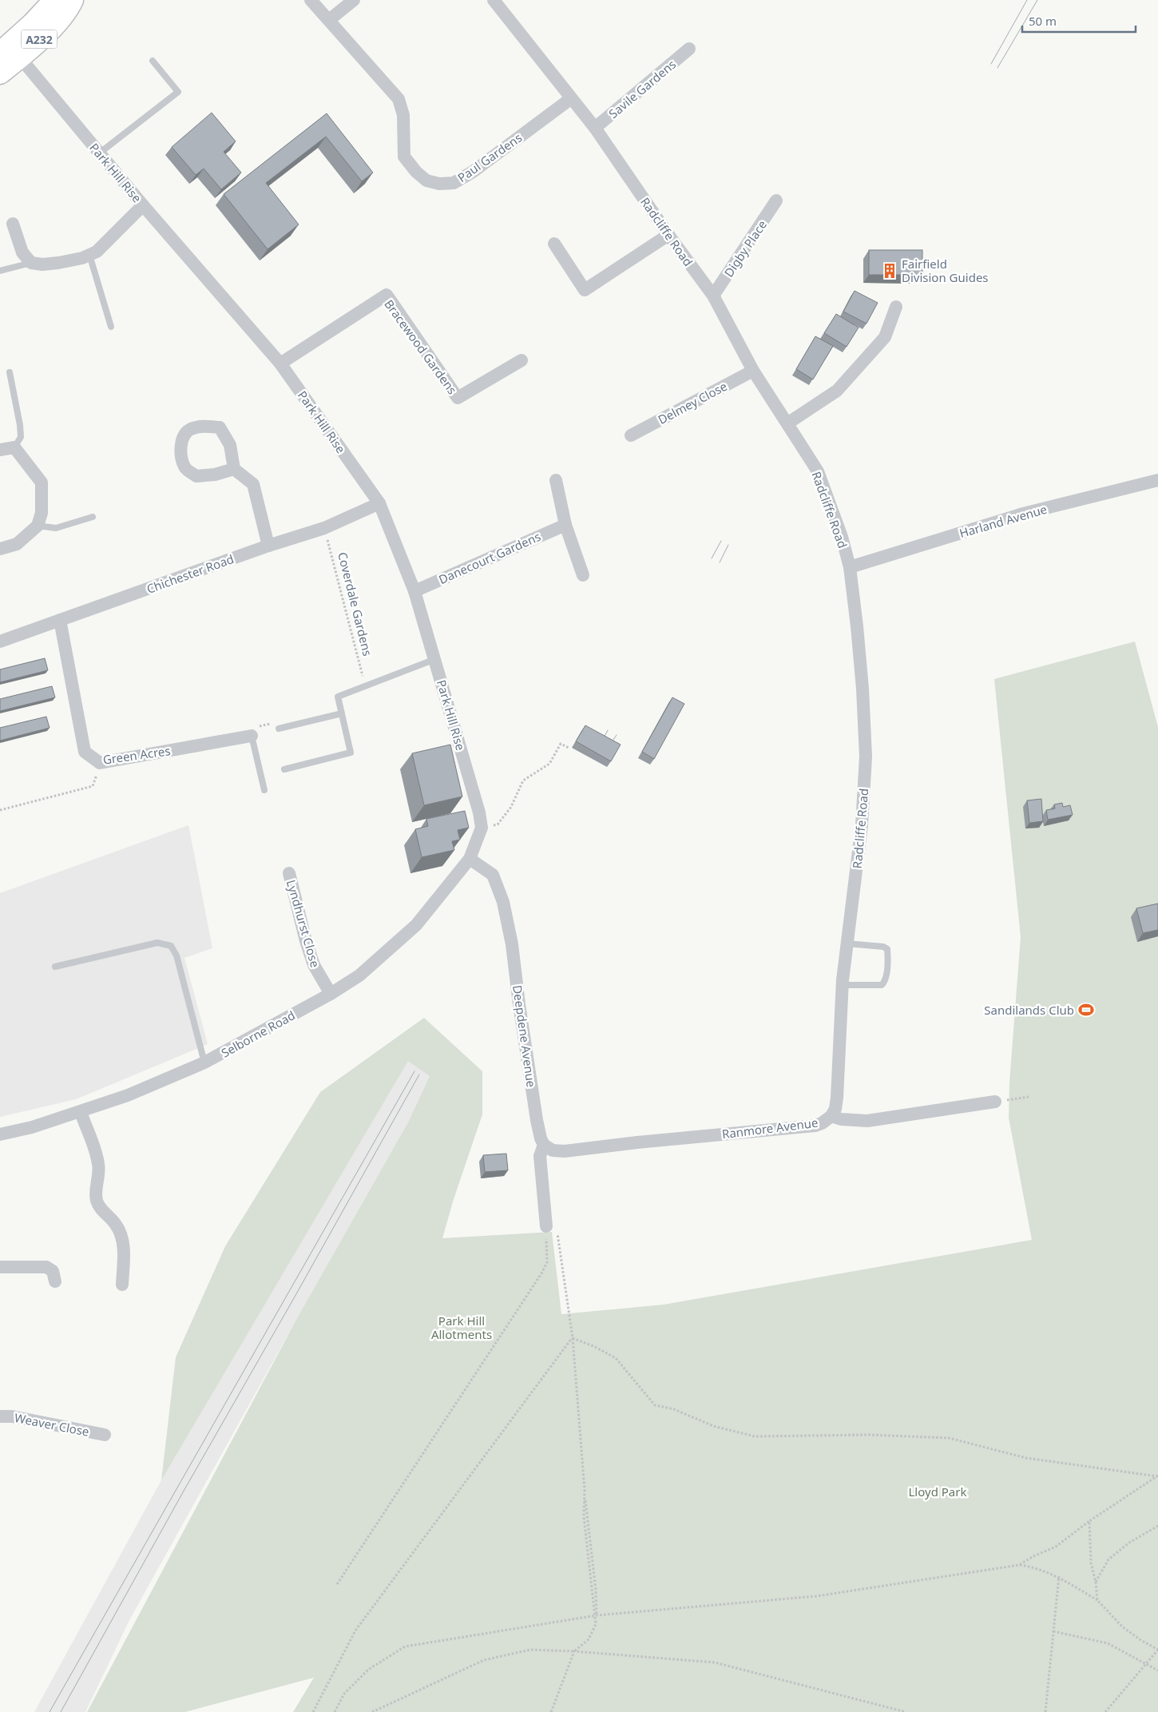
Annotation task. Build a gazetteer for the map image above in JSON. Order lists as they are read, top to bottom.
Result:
{
  "streets": {
    "highway": ["A232"],
    "street": [
      "Savile Gardens",
      "Paul Gardens",
      "Park Hill Rise",
      "Radcliffe Road",
      "Digby Place",
      "Bracewood Gardens",
      "Delmey Close",
      "Harland Avenue",
      "Danecourt Gardens",
      "Chichester Road",
      "Green Acres",
      "Lyndhurst Close",
      "Selborne Road",
      "Deepdene Avenue",
      "Ranmore Avenue",
      "Weaver Close"
    ],
    "path": ["Coverdale Gardens"]
  },
  "crossings": [
    ["A232", "Park Hill Rise"],
    ["Savile Gardens", "Radcliffe Road"],
    ["Paul Gardens", "Radcliffe Road"],
    ["Park Hill Rise", "Bracewood Gardens"],
    ["Park Hill Rise", "Danecourt Gardens"],
    ["Park Hill Rise", "Chichester Road"],
    ["Radcliffe Road", "Digby Place"],
    ["Radcliffe Road", "Delmey Close"],
    ["Radcliffe Road", "Harland Avenue"],
    ["Radcliffe Road", "Ranmore Avenue"],
    ["Chichester Road", "Coverdale Gardens"],
    ["Chichester Road", "Green Acres"],
    ["Lyndhurst Close", "Selborne Road"],
    ["Selborne Road", "Deepdene Avenue"],
    ["Deepdene Avenue", "Ranmore Avenue"]
  ],
  "parks": ["Park Hill Allotments", "Lloyd Park"],
  "places": {
    "building": ["Fairfield Division Guides"],
    "sports": ["Sandilands Club"]
  },
  "scale_bar": "50 m"
}
